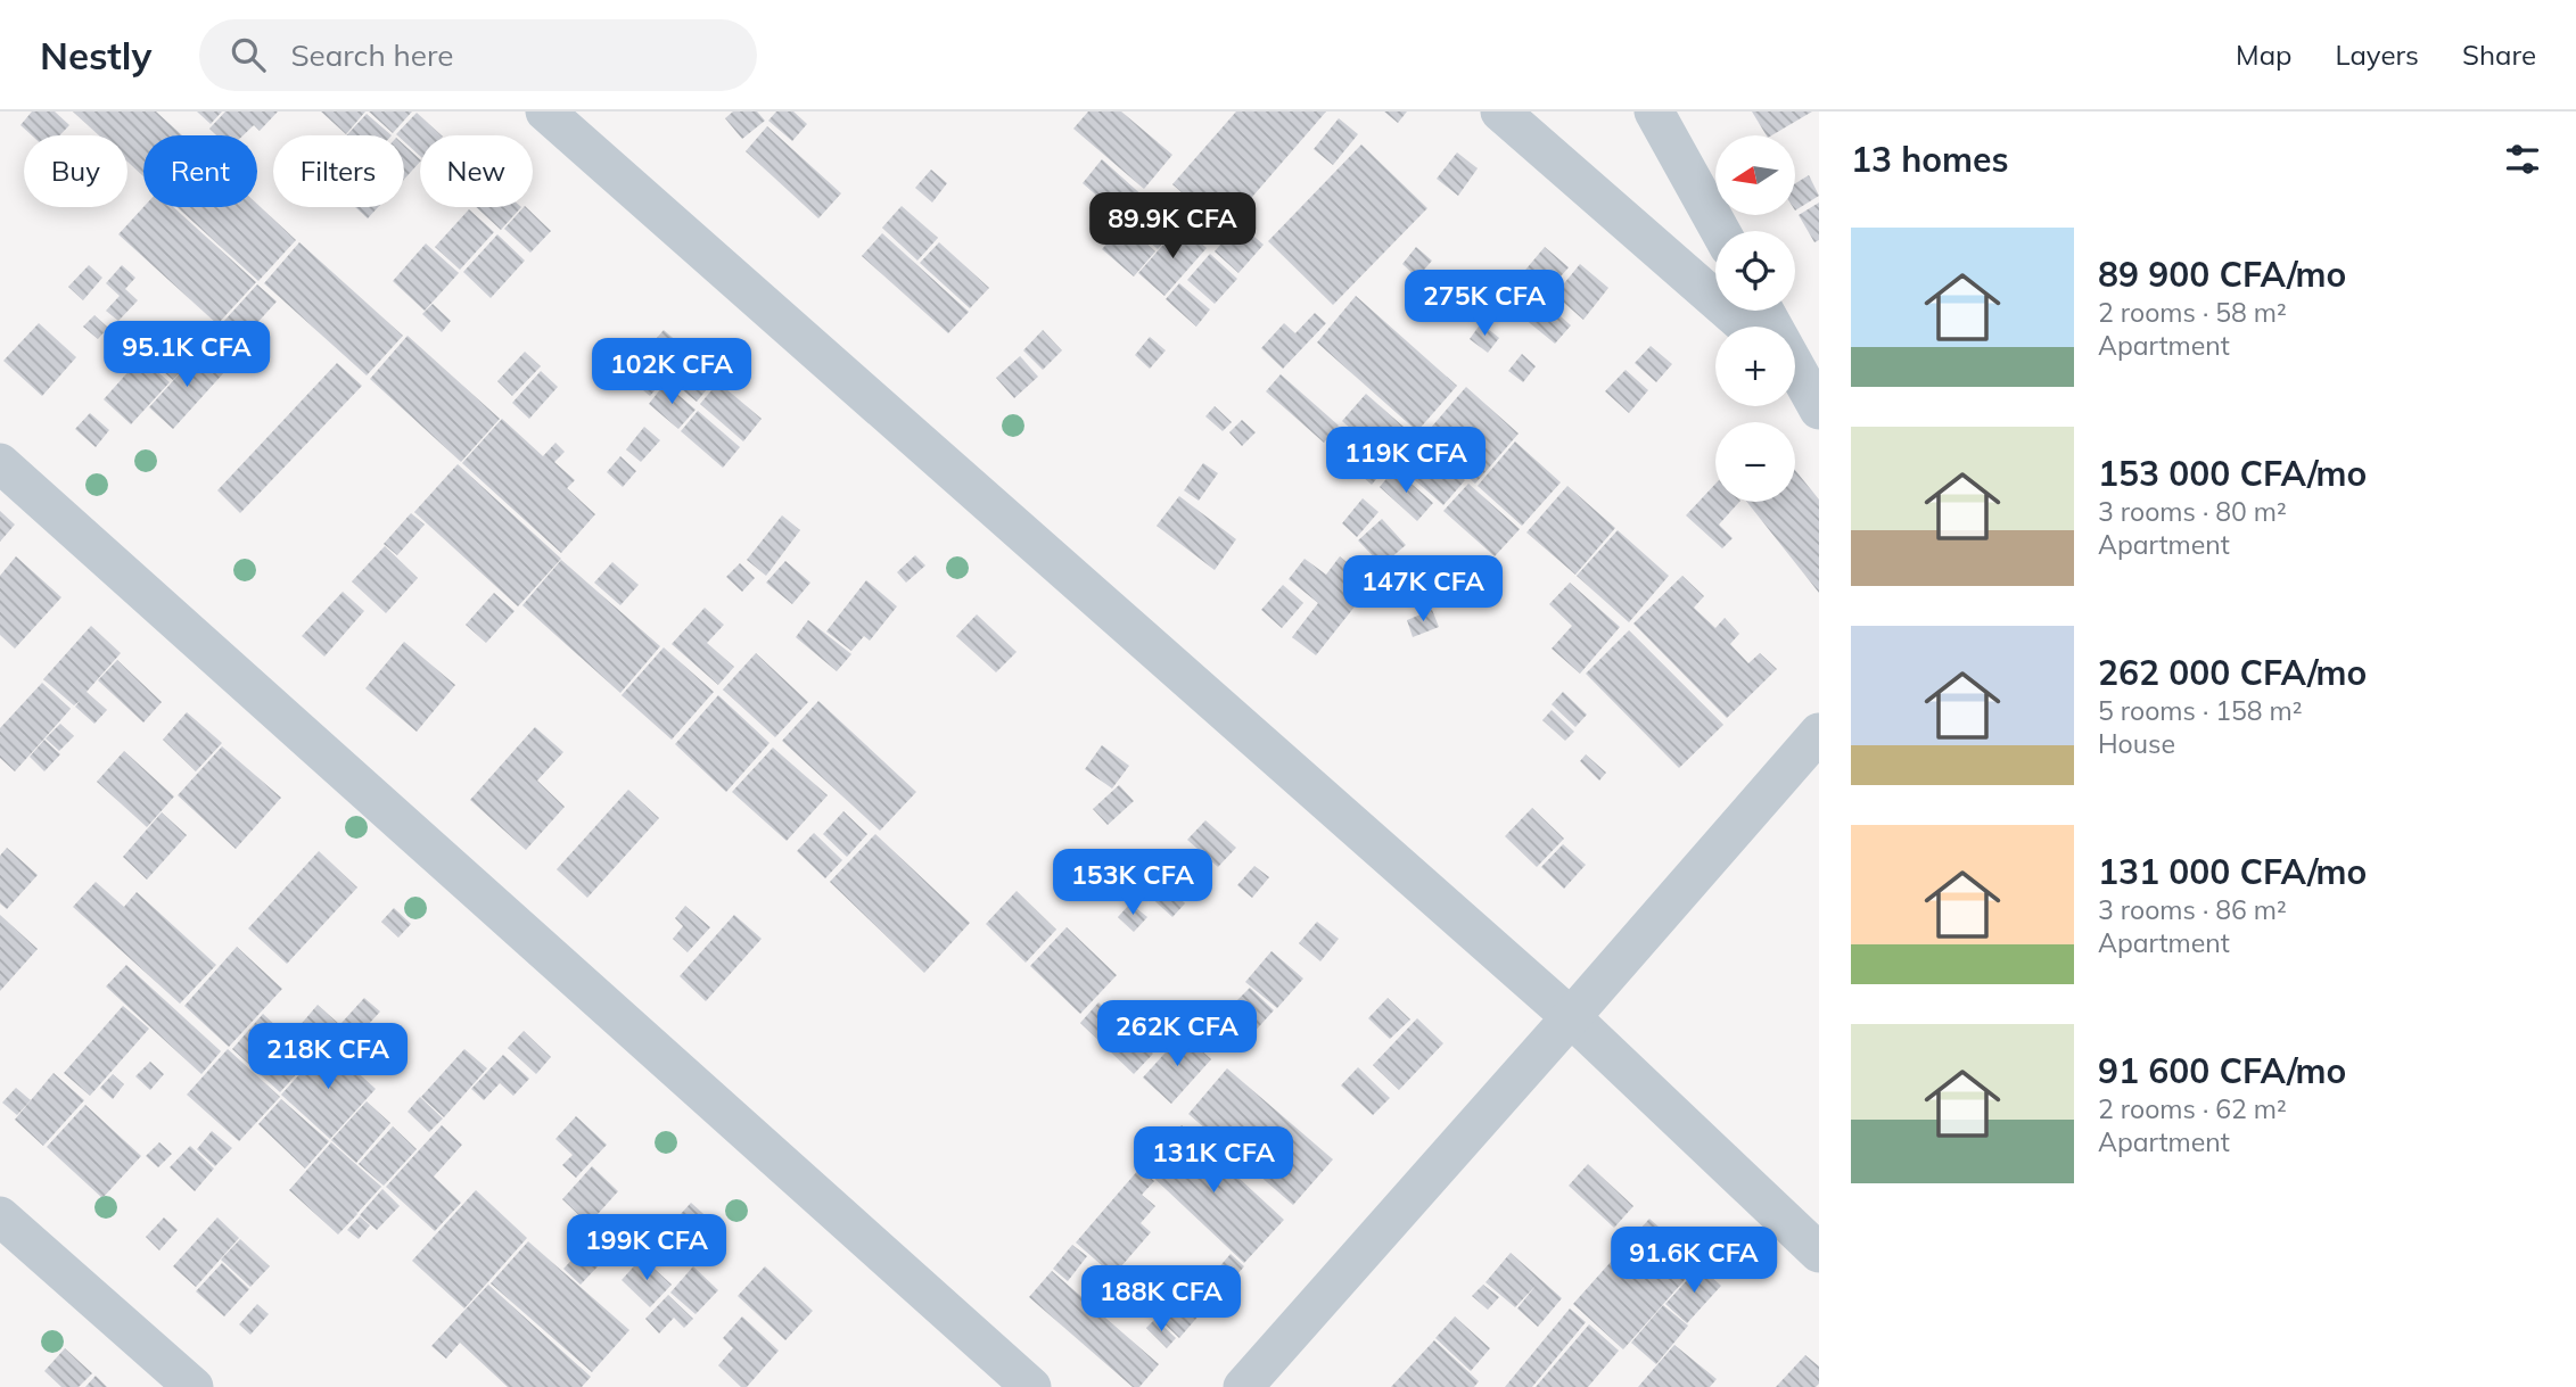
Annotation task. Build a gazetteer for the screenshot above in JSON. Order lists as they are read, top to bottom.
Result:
{
  "north": "left",
  "page": {
    "header": "Nestly",
    "search": "Search here",
    "nav": ["Map", "Layers", "Share"],
    "heading": "13 homes",
    "map_buttons": ["+", "−"],
    "chip": [
      "Buy",
      "Rent",
      "Filters",
      "New"
    ],
    "price": [
      "89.9K CFA",
      "275K CFA",
      "95.1K CFA",
      "102K CFA",
      "119K CFA",
      "147K CFA",
      "153K CFA",
      "262K CFA",
      "218K CFA",
      "131K CFA",
      "199K CFA",
      "91.6K CFA",
      "188K CFA"
    ],
    "list": [
      {
        "name": "89 900 CFA/mo",
        "note": "2 rooms · 58 m² · Apartment"
      },
      {
        "name": "153 000 CFA/mo",
        "note": "3 rooms · 80 m² · Apartment"
      },
      {
        "name": "262 000 CFA/mo",
        "note": "5 rooms · 158 m² · House"
      },
      {
        "name": "131 000 CFA/mo",
        "note": "3 rooms · 86 m² · Apartment"
      },
      {
        "name": "91 600 CFA/mo",
        "note": "2 rooms · 62 m² · Apartment"
      }
    ]
  }
}
